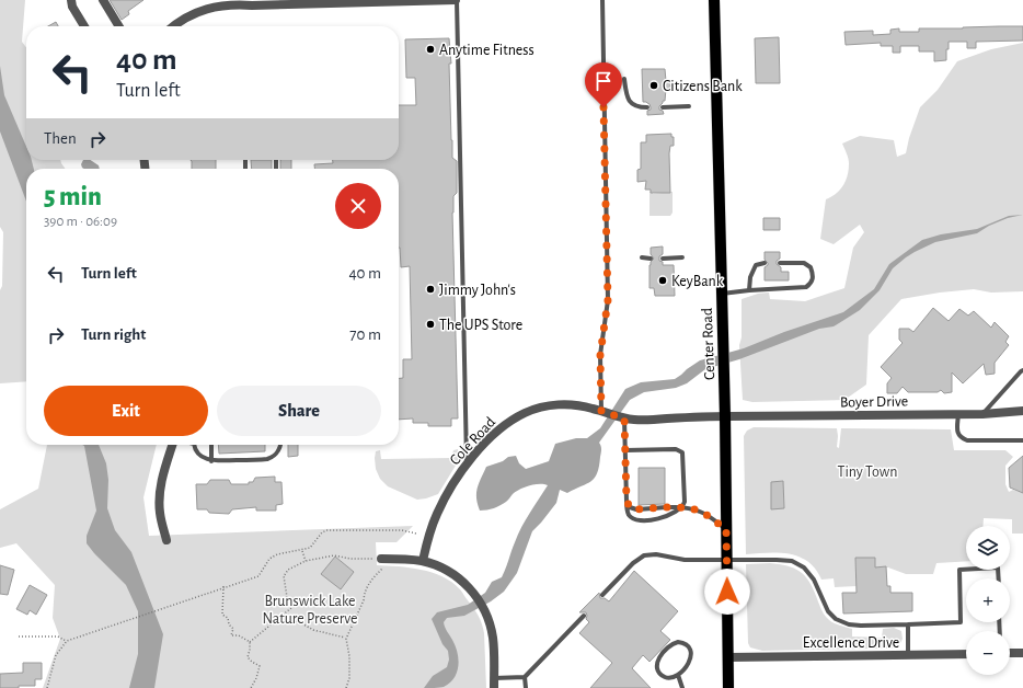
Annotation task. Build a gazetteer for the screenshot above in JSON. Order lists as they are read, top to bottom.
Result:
{
  "streets": {
    "main road": ["Center Road"],
    "street": ["Boyer Drive", "Cole Road", "Excellence Drive"]
  },
  "crossings": [
    ["Center Road", "Boyer Drive"],
    ["Center Road", "Cole Road"],
    ["Center Road", "Excellence Drive"],
    ["Boyer Drive", "Cole Road"]
  ],
  "parks": ["Tiny Town", "Brunswick Lake Nature Preserve"],
  "places": [
    "Anytime Fitness",
    "Citizens Bank",
    "KeyBank",
    "Jimmy John's",
    "The UPS Store"
  ],
  "page": {
    "turn": ["40 m", "Turn left"],
    "then": "Then",
    "heading": ["5 min", "390 m · 06:09"],
    "list": [
      {
        "name": "Turn left",
        "value": "40 m"
      },
      {
        "name": "Turn right",
        "value": "70 m"
      }
    ],
    "buttons": ["Exit", "Share"],
    "map_buttons": ["+", "−"]
  }
}
